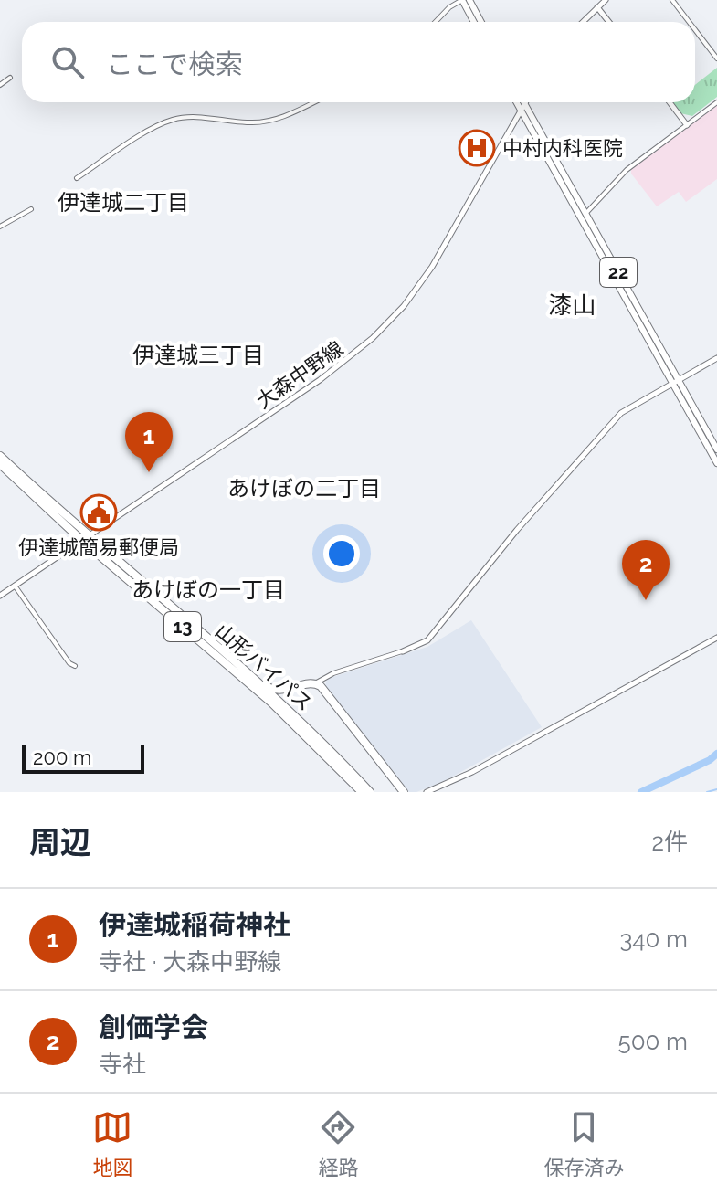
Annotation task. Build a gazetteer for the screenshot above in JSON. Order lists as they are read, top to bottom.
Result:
{
  "streets": {
    "highway": ["13", "山形バイパス"],
    "main road": ["22"],
    "street": ["大森中野線"]
  },
  "crossings": [
    ["22", "大森中野線"],
    ["大森中野線", "山形バイパス"]
  ],
  "districts": [
    "伊達城二丁目",
    "漆山",
    "伊達城三丁目",
    "あけぼの二丁目",
    "あけぼの一丁目"
  ],
  "places": {
    "hospital": ["中村内科医院"],
    "public building": ["伊達城簡易郵便局"]
  },
  "scale_bar": "200 m",
  "page": {
    "search": "ここで検索",
    "pins": ["1", "2"],
    "scale": "200 m",
    "heading": ["周辺", "2件"],
    "list": [
      {
        "mark": "1",
        "name": "伊達城稲荷神社",
        "note": "寺社 · 大森中野線",
        "value": "340 m"
      },
      {
        "mark": "2",
        "name": "創価学会",
        "note": "寺社",
        "value": "500 m"
      }
    ],
    "nav": ["地図", "経路", "保存済み"]
  }
}
